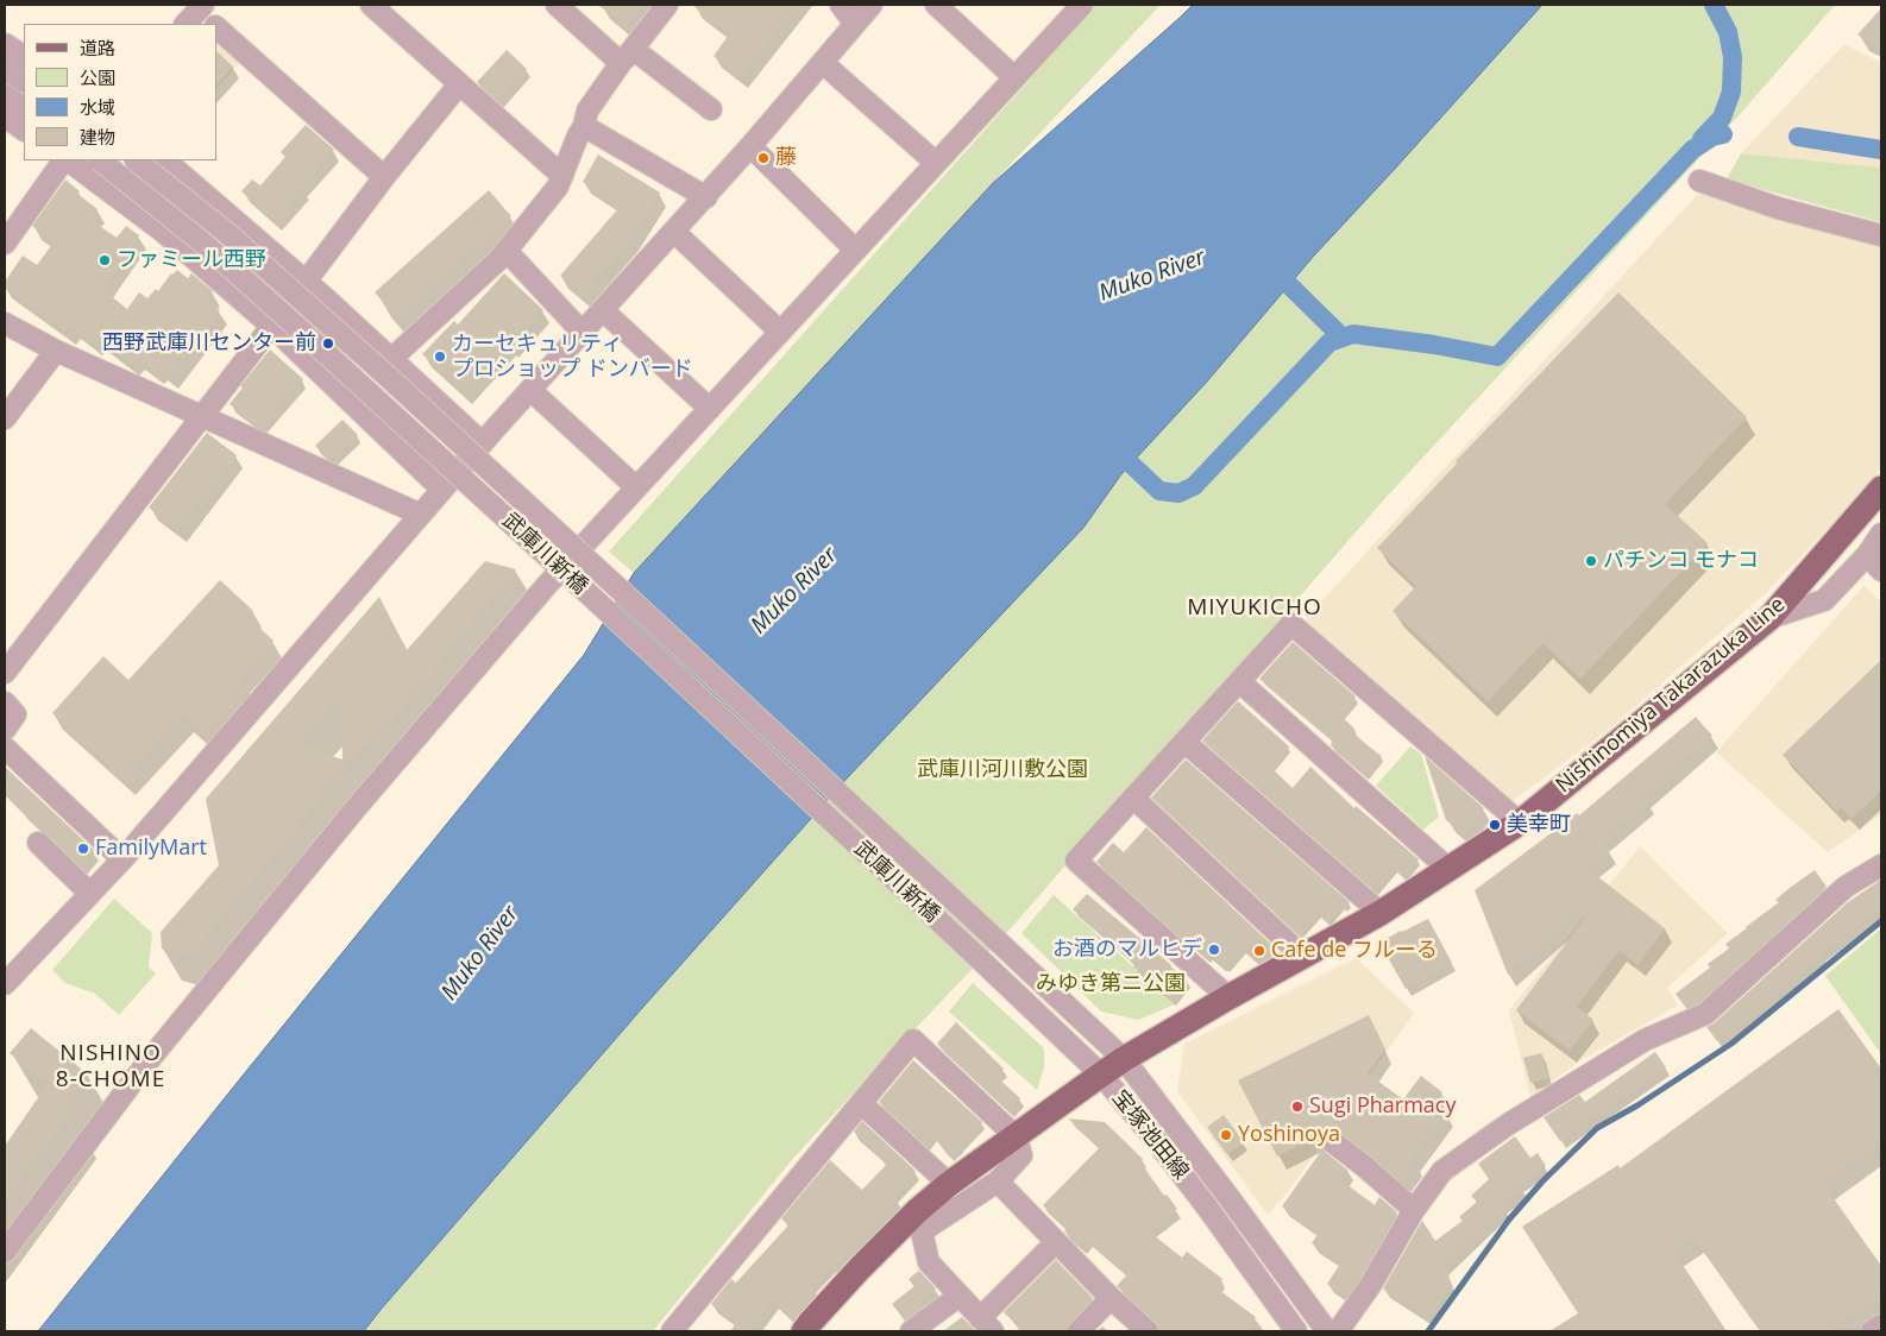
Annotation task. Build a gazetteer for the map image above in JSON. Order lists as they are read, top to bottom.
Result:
{
  "streets": {
    "main road": ["Nishinomiya Takarazuka Line"],
    "street": ["武庫川新橋", "宝塚池田線"]
  },
  "crossings": [
    ["武庫川新橋", "Nishinomiya Takarazuka Line"],
    ["武庫川新橋", "宝塚池田線"],
    ["Nishinomiya Takarazuka Line", "宝塚池田線"]
  ],
  "districts": ["MIYUKICHO", "NISHINO 8-CHOME"],
  "water": ["Muko River"],
  "parks": ["武庫川河川敷公園", "みゆき第ニ公園"],
  "places": [
    "藤",
    "ファミール西野",
    "西野武庫川センター前",
    "カーセキュリティ プロショップ ドンバード",
    "パチンコ モナコ",
    "美幸町",
    "FamilyMart",
    "お酒のマルヒデ",
    "Cafe de フルーる",
    "Sugi Pharmacy",
    "Yoshinoya"
  ],
  "legend": [
    "道路",
    "公園",
    "水域",
    "建物"
  ]
}
